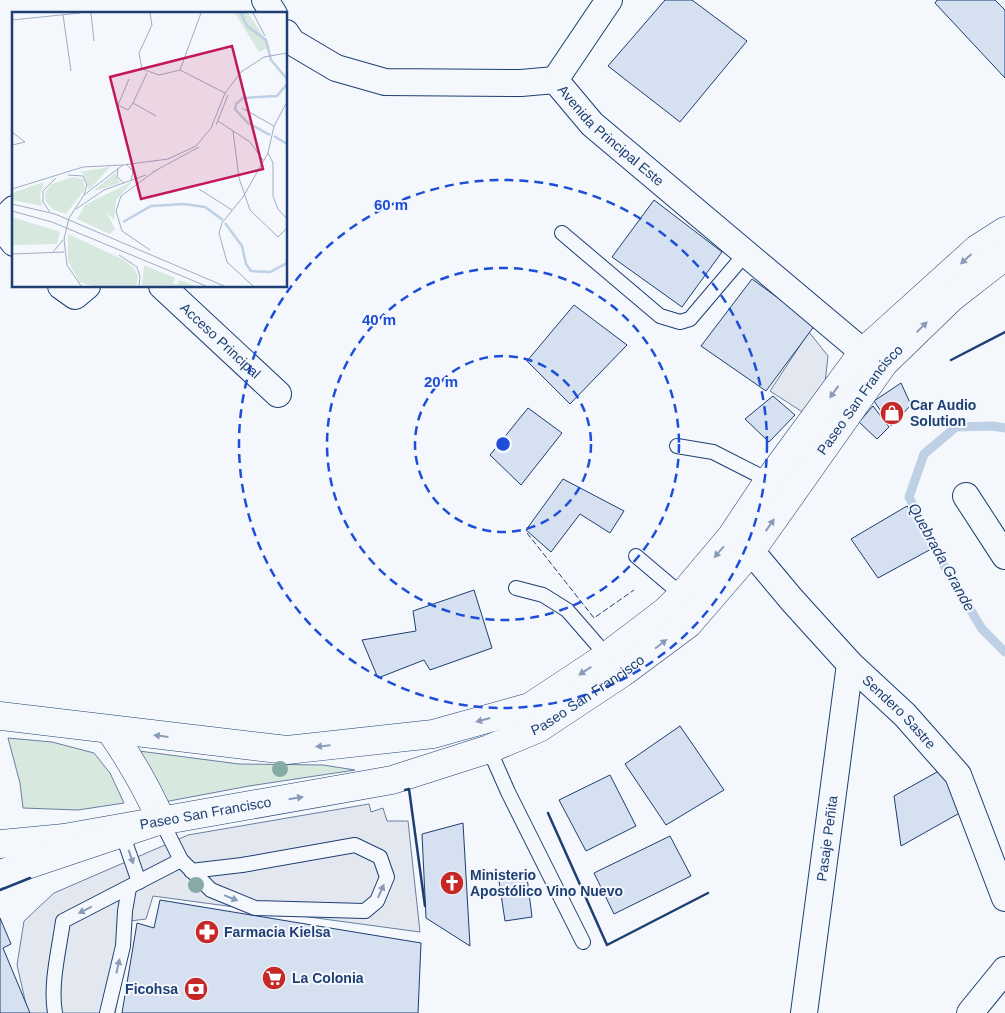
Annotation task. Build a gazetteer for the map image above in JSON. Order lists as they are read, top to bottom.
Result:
{
  "streets": {
    "main road": ["Paseo San Francisco"],
    "street": [
      "Avenida Principal Este",
      "Acceso Principal",
      "Sendero Sastre",
      "Pasaje Peñita"
    ]
  },
  "crossings": [
    ["Avenida Principal Este", "Paseo San Francisco"],
    ["Paseo San Francisco", "Sendero Sastre"],
    ["Sendero Sastre", "Pasaje Peñita"]
  ],
  "water": ["Quebrada Grande"],
  "places": {
    "shop": ["Car Audio Solution"],
    "church": ["Ministerio Apostólico Vino Nuevo"],
    "pharmacy": ["Farmacia Kielsa"],
    "supermarket": ["La Colonia"],
    "bank": ["Ficohsa"]
  },
  "rings": ["60 m", "40 m", "20 m"]
}
